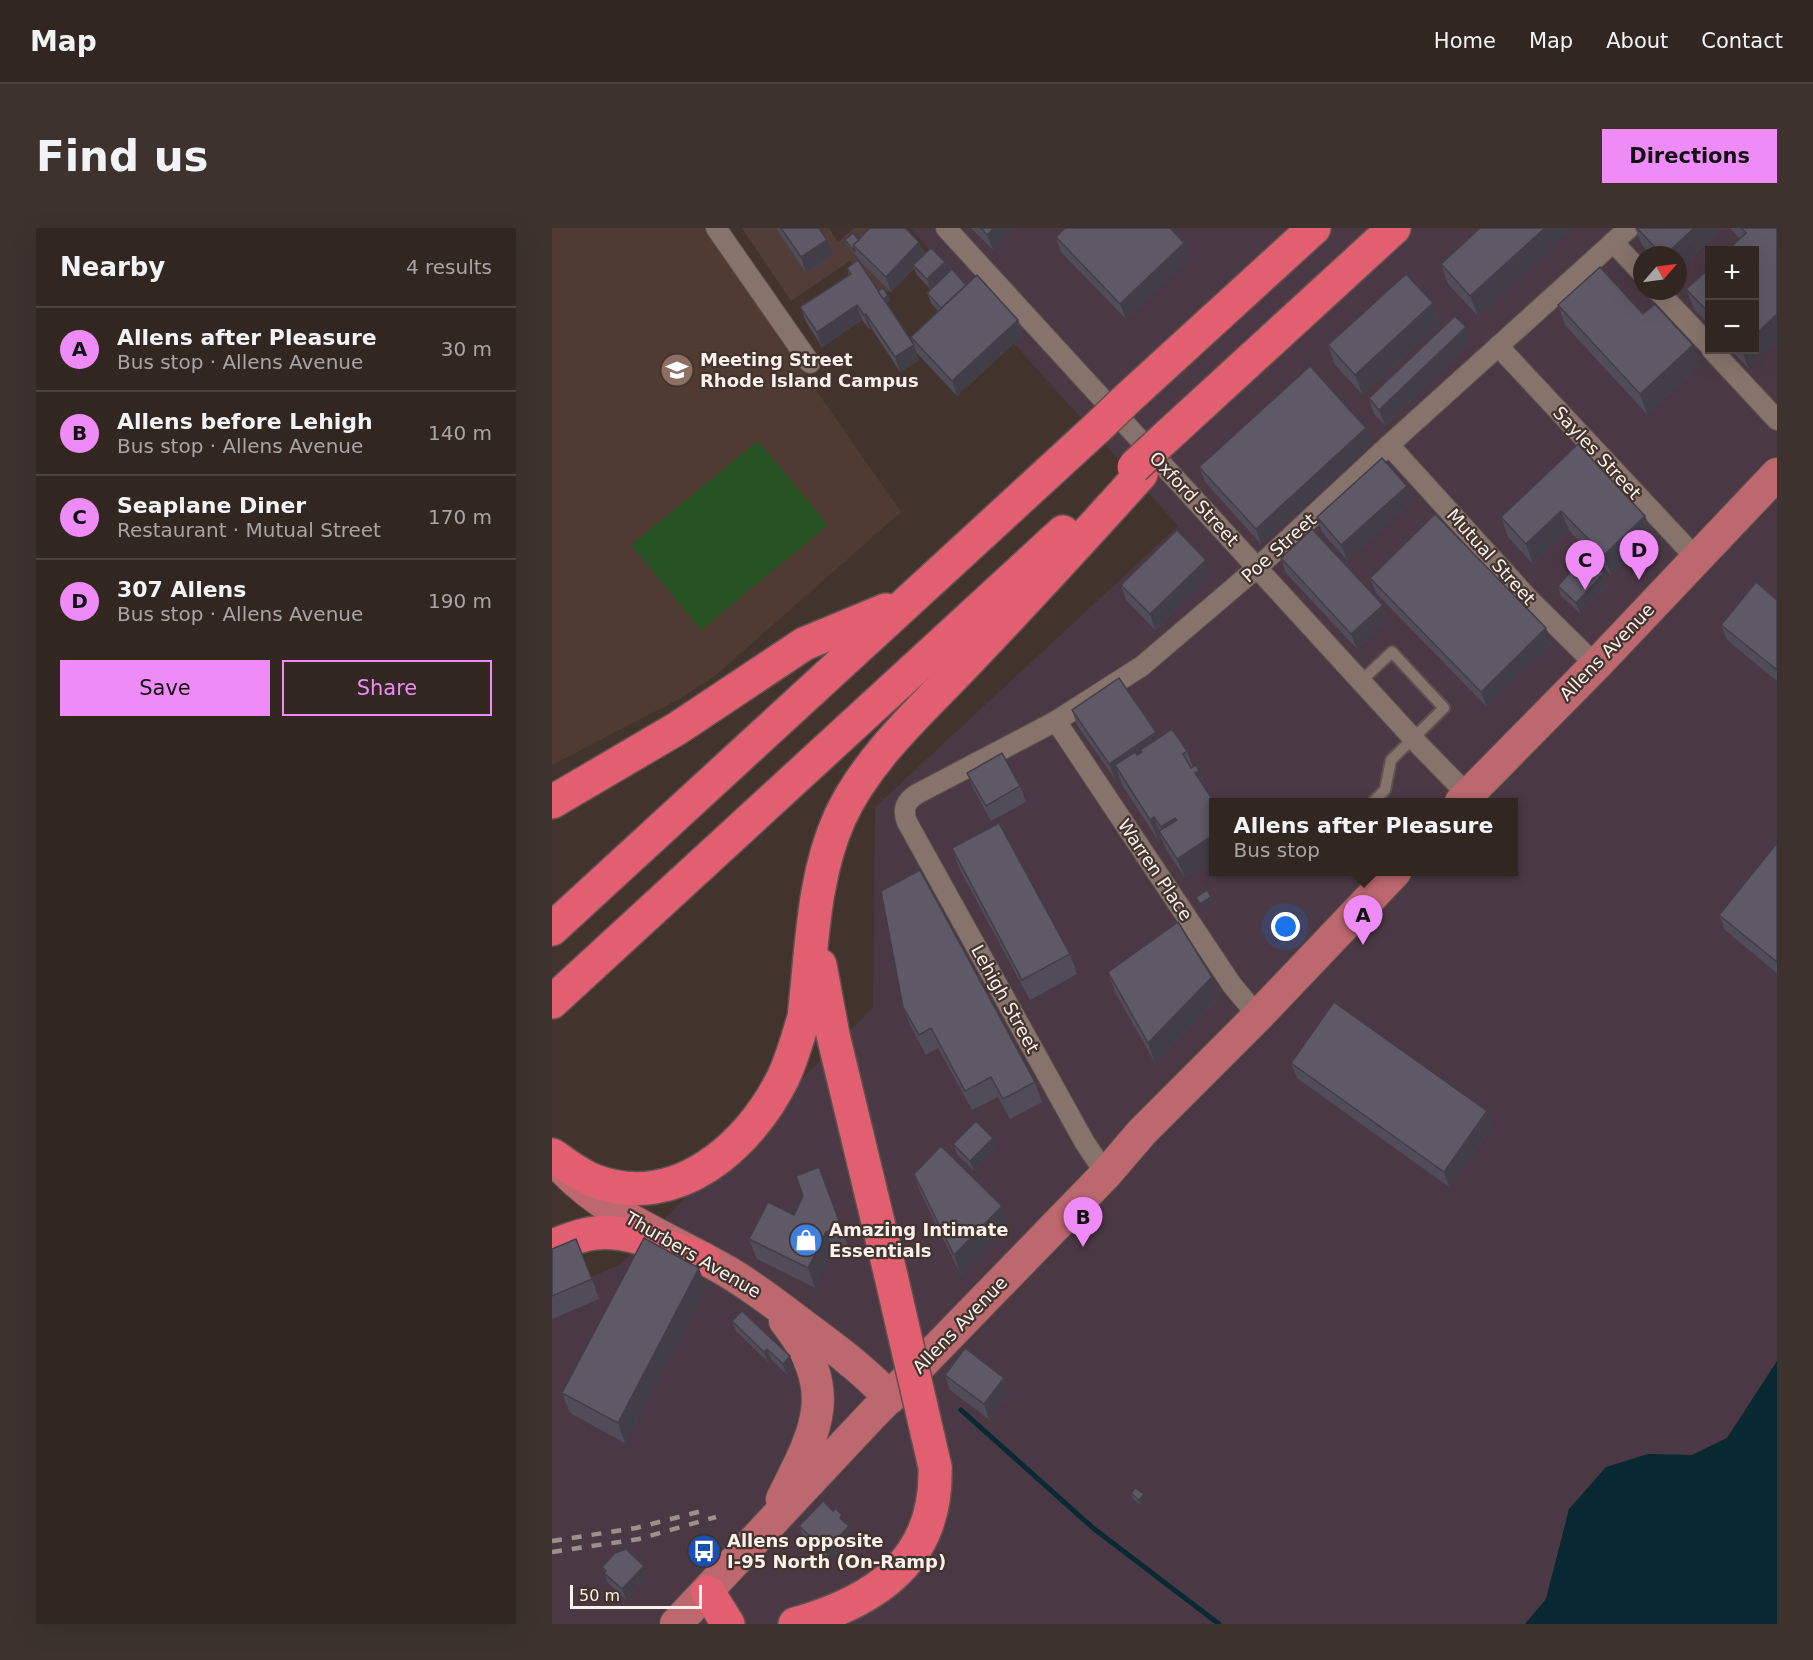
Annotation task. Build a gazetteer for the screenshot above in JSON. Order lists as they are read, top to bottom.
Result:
{
  "streets": {
    "main road": ["Allens Avenue", "Thurbers Avenue"],
    "street": [
      "Sayles Street",
      "Oxford Street",
      "Poe Street",
      "Mutual Street",
      "Warren Place",
      "Lehigh Street"
    ]
  },
  "crossings": [
    ["Sayles Street", "Poe Street"],
    ["Sayles Street", "Allens Avenue"],
    ["Oxford Street", "Poe Street"],
    ["Poe Street", "Mutual Street"],
    ["Poe Street", "Warren Place"],
    ["Poe Street", "Lehigh Street"],
    ["Mutual Street", "Allens Avenue"],
    ["Allens Avenue", "Warren Place"],
    ["Allens Avenue", "Lehigh Street"],
    ["Allens Avenue", "Thurbers Avenue"]
  ],
  "places": {
    "school or university": ["Meeting Street Rhode Island Campus"],
    "shop": ["Amazing Intimate Essentials"],
    "bus stop": ["Allens opposite I-95 North (On-Ramp)"]
  },
  "scale_bar": "50 m",
  "north": "top right",
  "page": {
    "header": "Map",
    "nav": [
      "Home",
      "Map",
      "About",
      "Contact"
    ],
    "buttons": [
      "Directions",
      ["Save", "Share"]
    ],
    "title": "Find us",
    "heading": ["Nearby", "4 results"],
    "map_buttons": ["+", "−"],
    "list": [
      {
        "mark": "A",
        "name": "Allens after Pleasure",
        "note": "Bus stop · Allens Avenue",
        "value": "30 m"
      },
      {
        "mark": "B",
        "name": "Allens before Lehigh",
        "note": "Bus stop · Allens Avenue",
        "value": "140 m"
      },
      {
        "mark": "C",
        "name": "Seaplane Diner",
        "note": "Restaurant · Mutual Street",
        "value": "170 m"
      },
      {
        "mark": "D",
        "name": "307 Allens",
        "note": "Bus stop · Allens Avenue",
        "value": "190 m"
      }
    ],
    "pins": [
      "D",
      "C",
      "A",
      "B"
    ],
    "popup": ["Allens after Pleasure", "Bus stop"],
    "scale": "50 m"
  }
}
